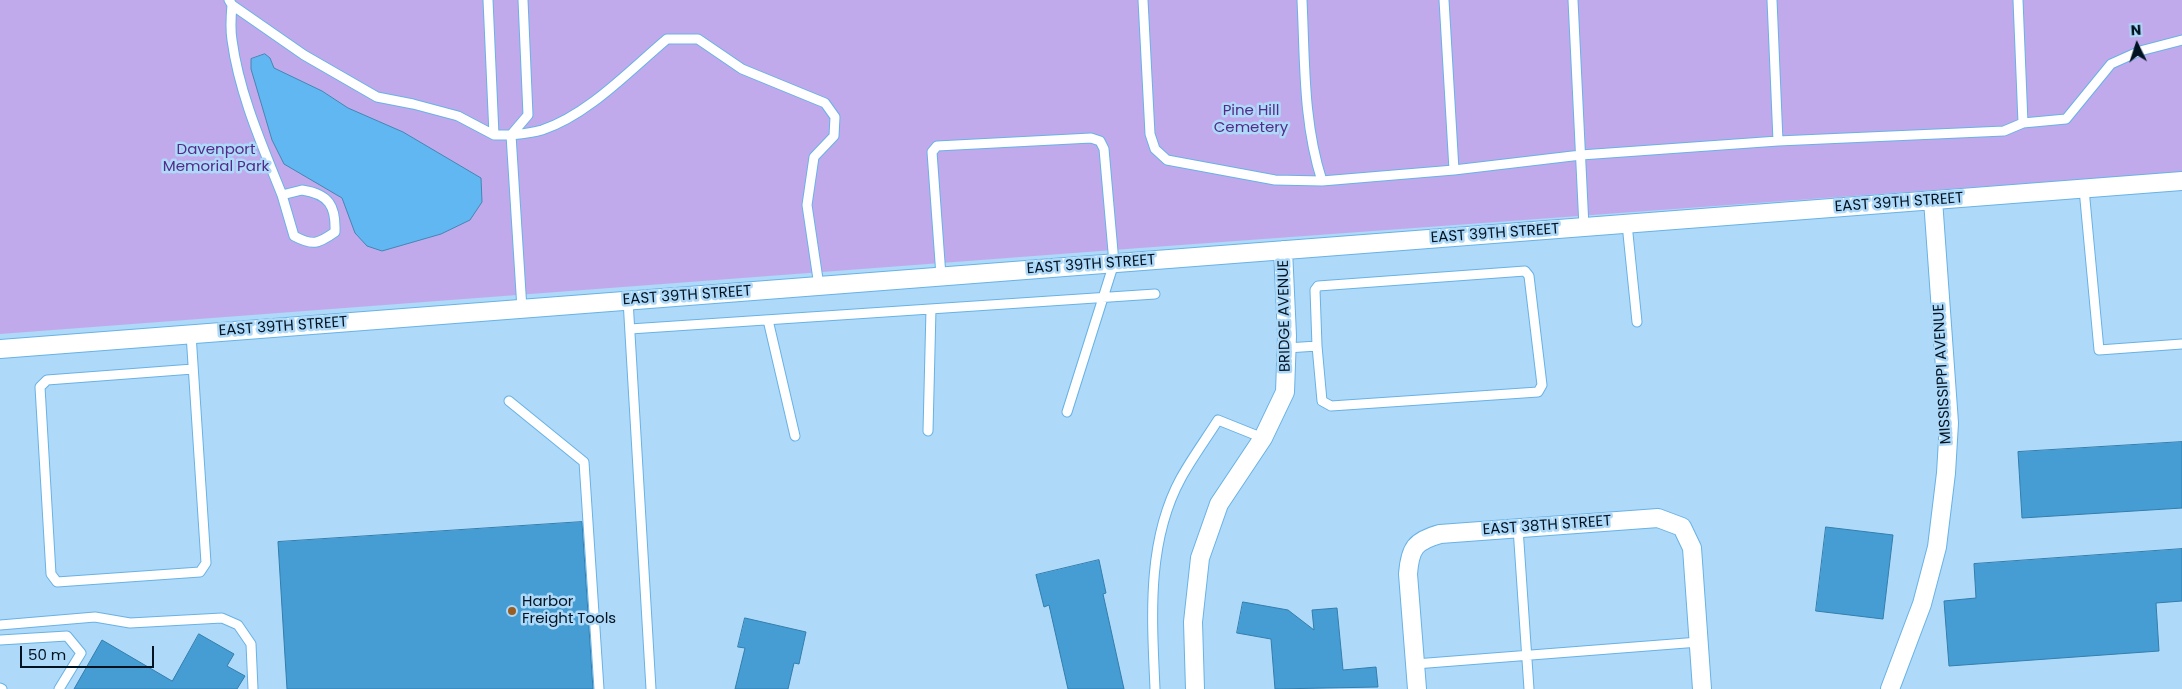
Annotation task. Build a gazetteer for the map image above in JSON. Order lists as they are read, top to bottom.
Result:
{
  "streets": {
    "street": [
      "EAST 39TH STREET",
      "BRIDGE AVENUE",
      "MISSISSIPPI AVENUE",
      "EAST 38TH STREET"
    ]
  },
  "crossings": [
    ["EAST 39TH STREET", "BRIDGE AVENUE"],
    ["EAST 39TH STREET", "MISSISSIPPI AVENUE"]
  ],
  "parks": ["Pine Hill Cemetery", "Davenport Memorial Park"],
  "places": ["Harbor Freight Tools"],
  "scale_bar": "50 m",
  "north": "top"
}
